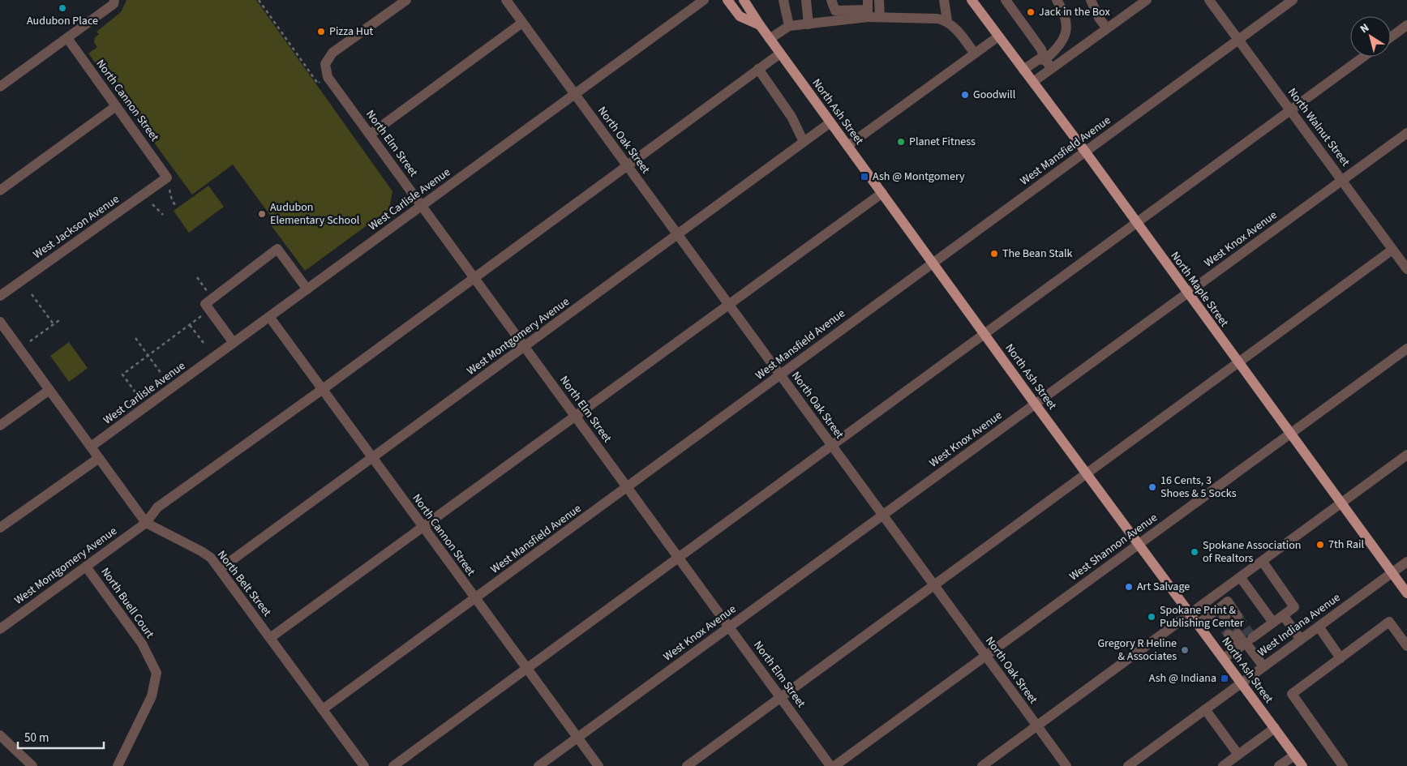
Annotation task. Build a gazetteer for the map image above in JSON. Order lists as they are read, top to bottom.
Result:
{
  "streets": {
    "main road": ["North Ash Street", "North Maple Street"],
    "street": [
      "North Cannon Street",
      "North Walnut Street",
      "North Oak Street",
      "North Elm Street",
      "West Mansfield Avenue",
      "West Carlisle Avenue",
      "West Jackson Avenue",
      "West Knox Avenue",
      "West Montgomery Avenue",
      "West Shannon Avenue",
      "North Belt Street",
      "North Buell Court",
      "West Indiana Avenue"
    ]
  },
  "crossings": [
    ["North Cannon Street", "West Mansfield Avenue"],
    ["North Cannon Street", "West Carlisle Avenue"],
    ["North Cannon Street", "West Jackson Avenue"],
    ["North Cannon Street", "West Knox Avenue"],
    ["North Cannon Street", "West Montgomery Avenue"],
    ["North Ash Street", "West Mansfield Avenue"],
    ["North Ash Street", "West Knox Avenue"],
    ["North Ash Street", "West Montgomery Avenue"],
    ["North Ash Street", "West Shannon Avenue"],
    ["North Ash Street", "West Indiana Avenue"],
    ["North Walnut Street", "West Mansfield Avenue"],
    ["North Walnut Street", "West Knox Avenue"],
    ["North Oak Street", "West Mansfield Avenue"],
    ["North Oak Street", "West Carlisle Avenue"],
    ["North Oak Street", "West Knox Avenue"],
    ["North Oak Street", "West Montgomery Avenue"],
    ["North Oak Street", "West Shannon Avenue"],
    ["North Elm Street", "West Mansfield Avenue"],
    ["North Elm Street", "West Carlisle Avenue"],
    ["North Elm Street", "West Knox Avenue"],
    ["North Elm Street", "West Montgomery Avenue"],
    ["West Mansfield Avenue", "North Maple Street"],
    ["West Mansfield Avenue", "North Belt Street"],
    ["West Carlisle Avenue", "North Belt Street"],
    ["West Knox Avenue", "North Maple Street"],
    ["North Maple Street", "West Shannon Avenue"],
    ["North Maple Street", "West Indiana Avenue"],
    ["West Montgomery Avenue", "North Belt Street"],
    ["West Montgomery Avenue", "North Buell Court"]
  ],
  "places": {
    "other": [
      "Audubon Place",
      "Jack in the Box",
      "Pizza Hut",
      "Goodwill",
      "Planet Fitness",
      "Audubon Elementary School",
      "The Bean Stalk",
      "16 Cents, 3 Shoes & 5 Socks",
      "7th Rail",
      "Spokane Association of Realtors",
      "Art Salvage",
      "Spokane Print & Publishing Center",
      "Gregory R Heline & Associates"
    ],
    "transit": ["Ash @ Montgomery", "Ash @ Indiana"]
  },
  "scale_bar": "50 m",
  "north": "top left"
}
